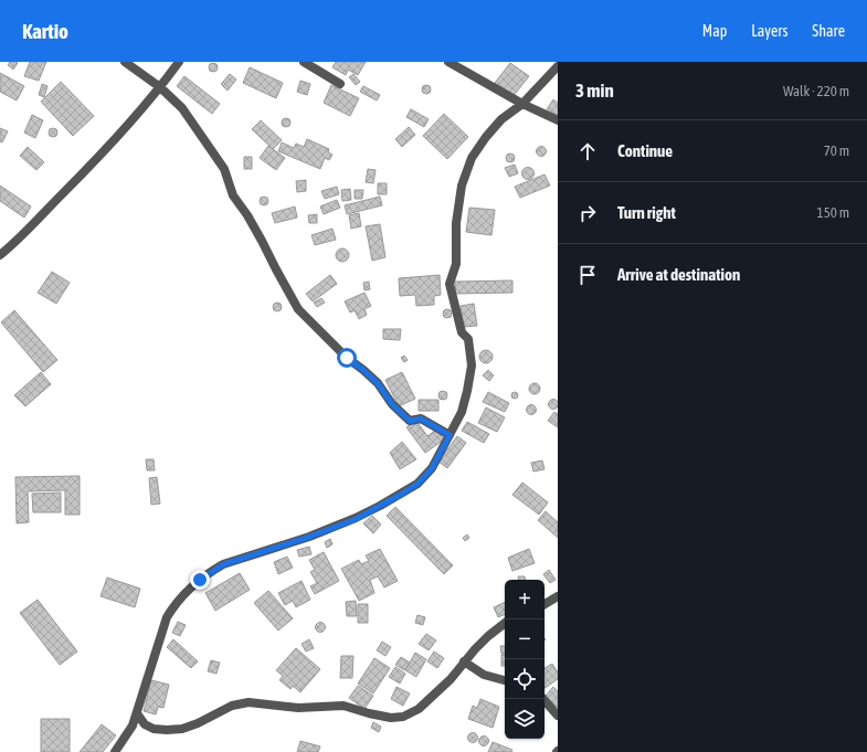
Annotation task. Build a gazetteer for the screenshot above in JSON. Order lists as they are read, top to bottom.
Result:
{
  "page": {
    "header": "Kartio",
    "nav": ["Map", "Layers", "Share"],
    "heading": ["3 min", "Walk · 220 m"],
    "list": [
      ["Continue", "70 m"],
      ["Turn right", "150 m"],
      "Arrive at destination"
    ],
    "map_buttons": ["+", "−"]
  }
}
